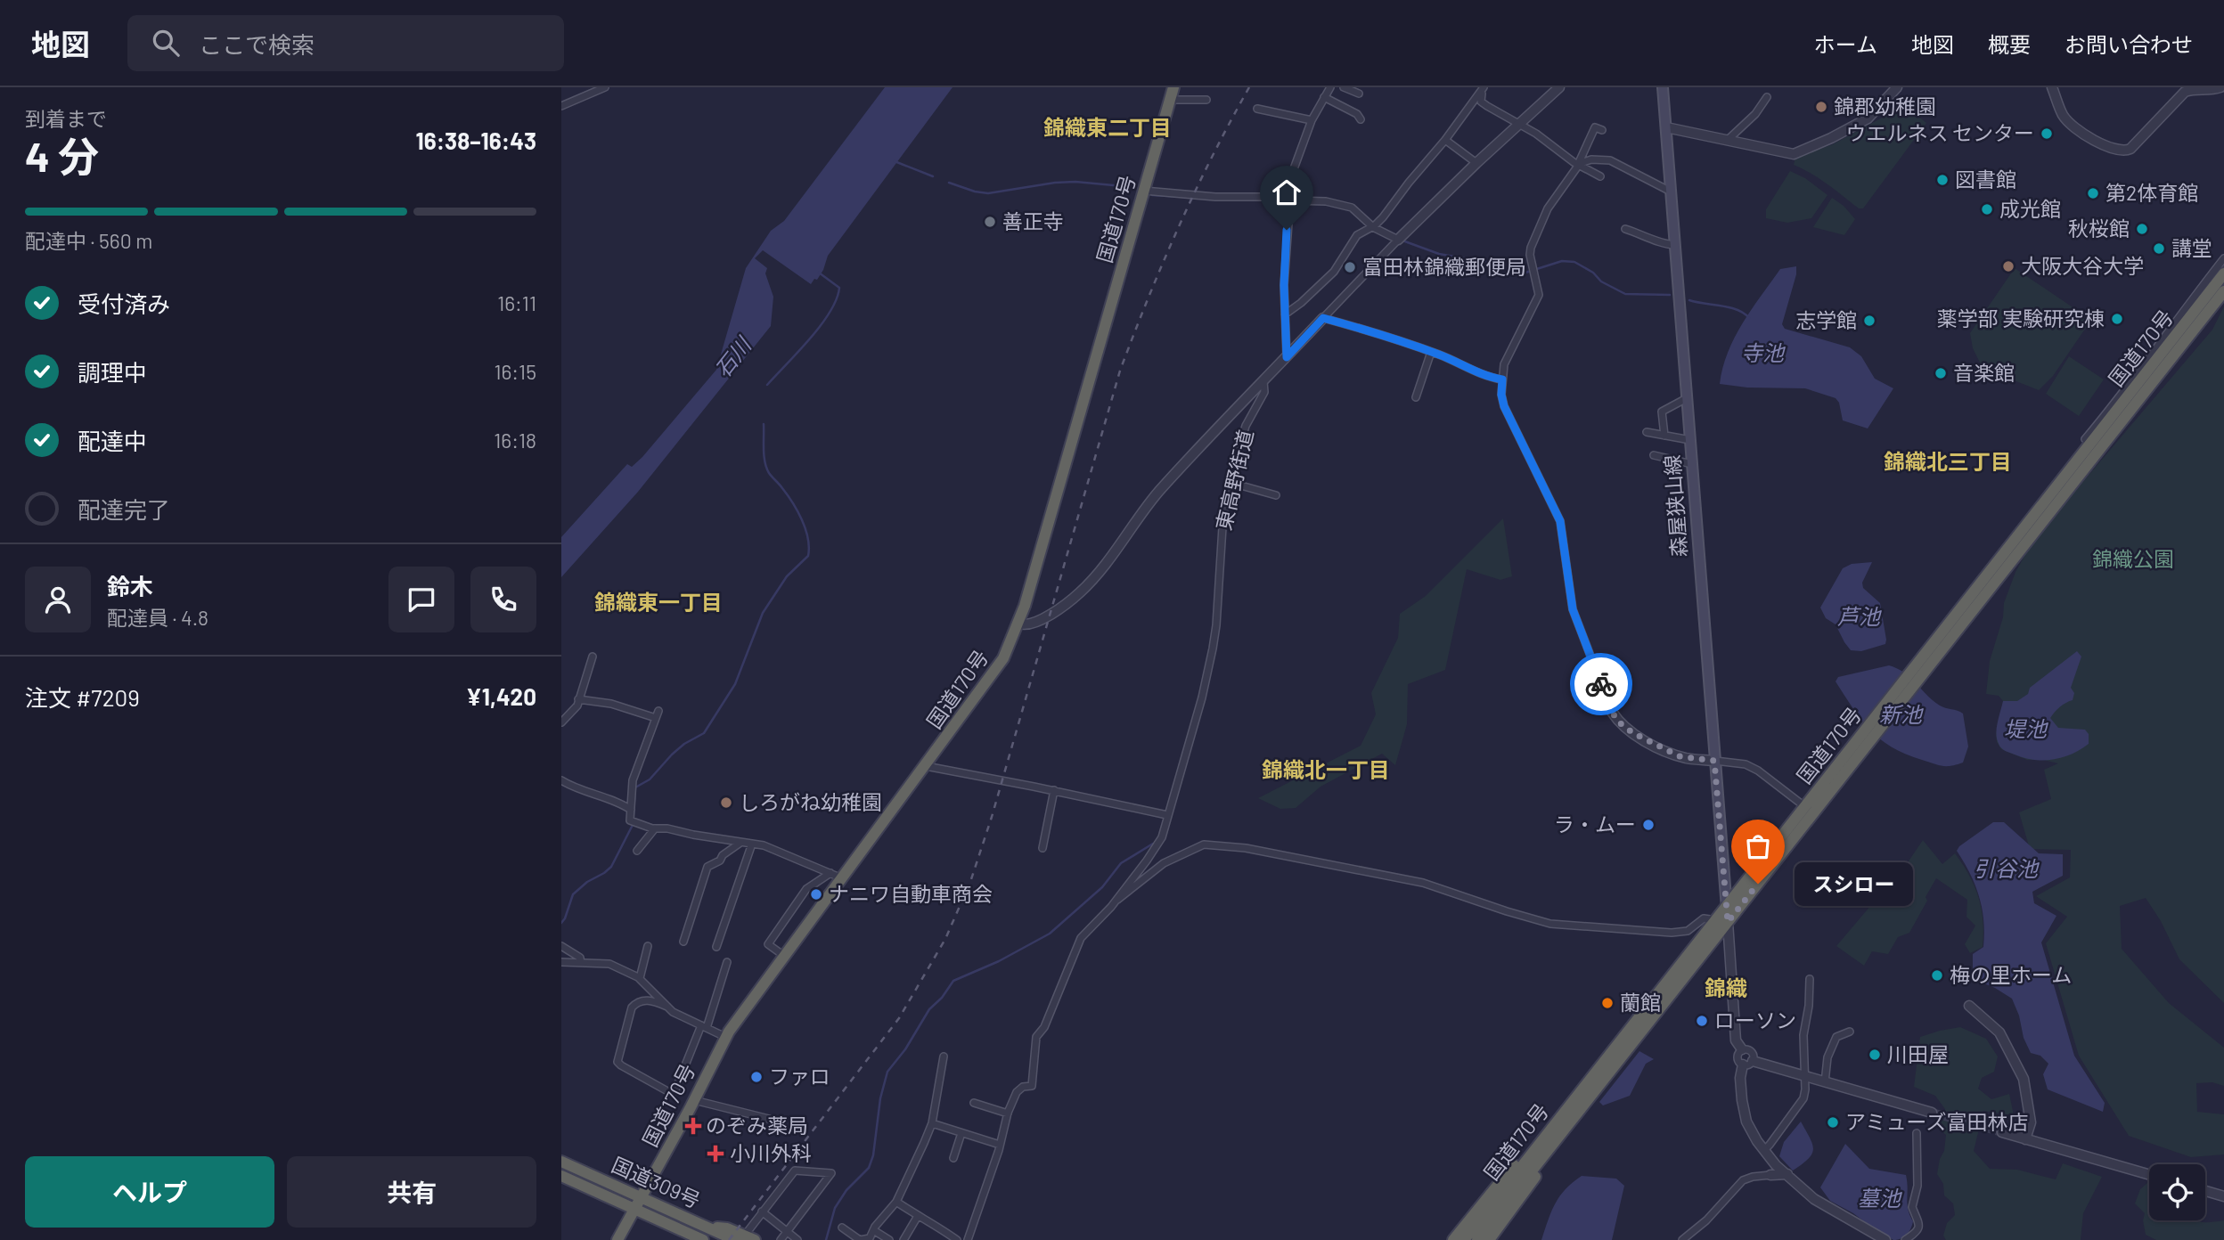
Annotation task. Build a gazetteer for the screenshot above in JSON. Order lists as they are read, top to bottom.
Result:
{
  "streets": {
    "highway": ["国道170号", "国道309号"],
    "main road": ["森屋狭山線"],
    "street": ["東高野街道"]
  },
  "crossings": [
    ["国道170号", "森屋狭山線"],
    ["国道170号", "国道309号"]
  ],
  "districts": [
    "錦織東二丁目",
    "錦織北三丁目",
    "錦織東一丁目",
    "錦織北一丁目",
    "錦織"
  ],
  "water": [
    "寺池",
    "石川",
    "芦池",
    "新池",
    "堤池",
    "引谷池",
    "墓池"
  ],
  "parks": ["錦織公園"],
  "places": {
    "other": [
      "錦郡幼稚園",
      "ウエルネス センター",
      "図書館",
      "第2体育館",
      "成光館",
      "善正寺",
      "秋桜館",
      "講堂",
      "大阪大谷大学",
      "富田林錦織郵便局",
      "薬学部 実験研究棟",
      "志学館",
      "音楽館",
      "しろがね幼稚園",
      "ラ・ムー",
      "スシロー",
      "ナニワ自動車商会",
      "梅の里ホーム",
      "蘭館",
      "ローソン",
      "川田屋",
      "ファロ",
      "アミューズ富田林店"
    ],
    "health": ["のぞみ薬局", "小川外科"]
  },
  "page": {
    "header": "地図",
    "search": "ここで検索",
    "nav": [
      "ホーム",
      "地図",
      "概要",
      "お問い合わせ"
    ],
    "heading": ["4 分", "到着まで", "16:38–16:43"],
    "panel": [
      "鈴木",
      "配達員 · 4.8",
      "注文 #7209",
      "¥1,420"
    ],
    "bar": "配達中 · 560 m",
    "list": [
      ["受付済み", "16:11"],
      ["調理中", "16:15"],
      ["配達中", "16:18"],
      "配達完了"
    ],
    "bubble": "スシロー",
    "buttons": ["ヘルプ", "共有"]
  }
}
